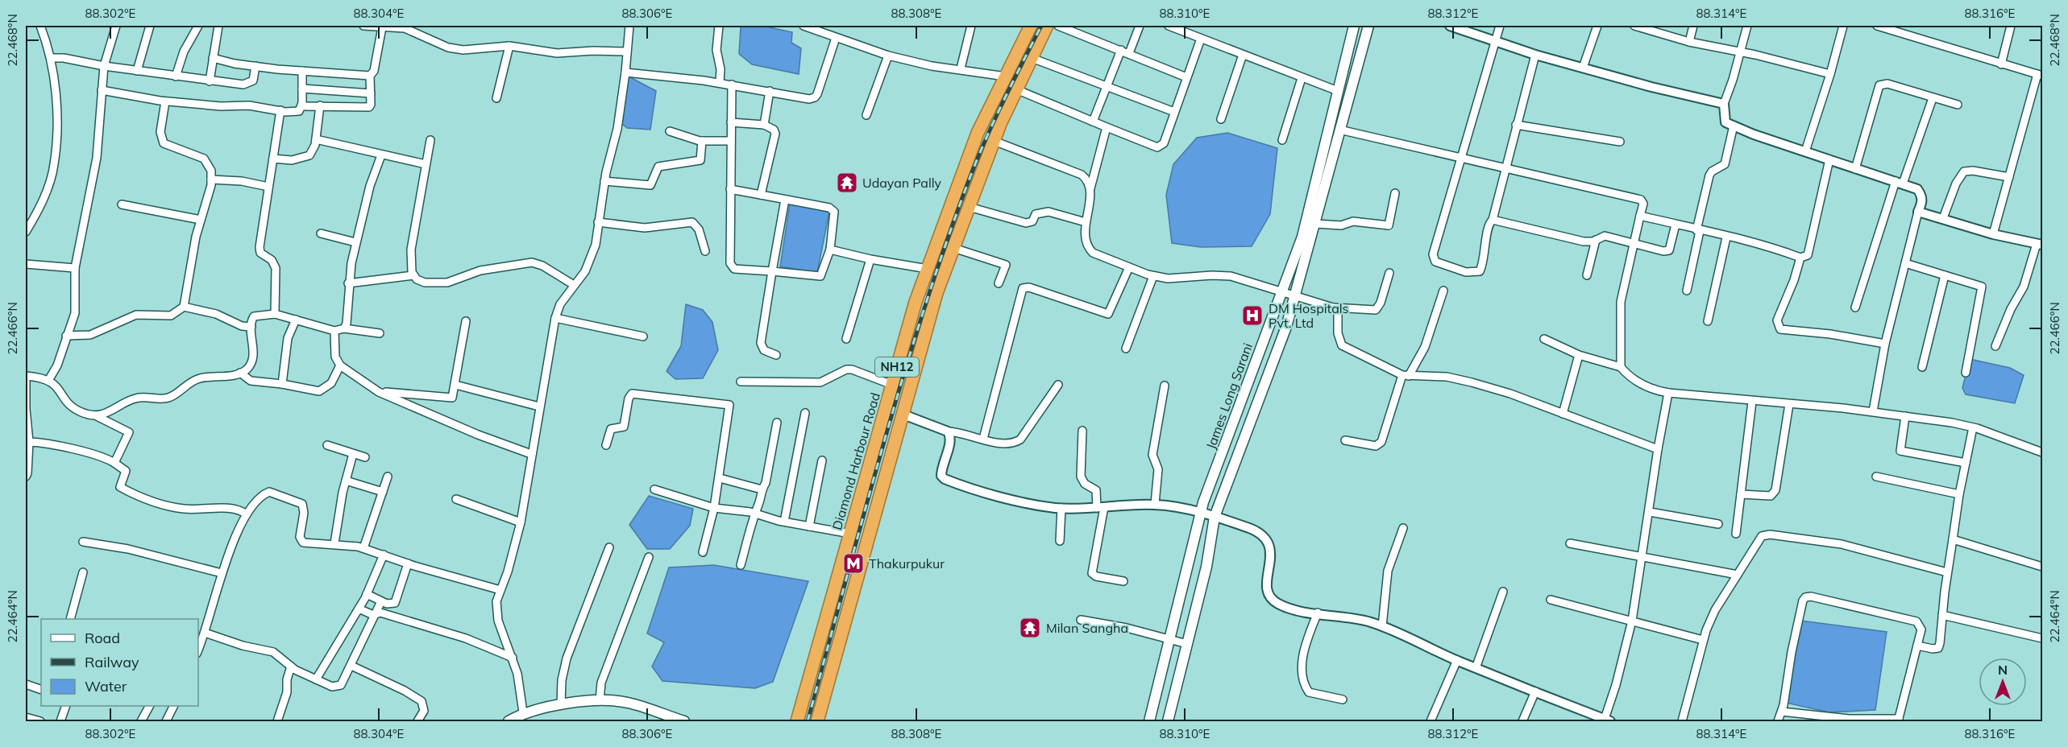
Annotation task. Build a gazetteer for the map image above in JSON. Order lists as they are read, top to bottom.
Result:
{
  "streets": {
    "highway": ["NH12", "Diamond Harbour Road"],
    "main road": ["James Long Sarani"]
  },
  "places": {
    "temple": ["Udayan Pally", "Milan Sangha"],
    "hospital": ["DM Hospitals Pvt. Ltd"],
    "metro station": ["Thakurpukur"]
  },
  "legend": ["Road", "Railway", "Water"],
  "north": "top",
  "coordinates": [
    "88.302°E",
    "88.304°E",
    "88.306°E",
    "88.308°E",
    "88.310°E",
    "88.312°E",
    "88.314°E",
    "88.316°E",
    "22.468°N",
    "22.466°N",
    "22.464°N"
  ]
}
